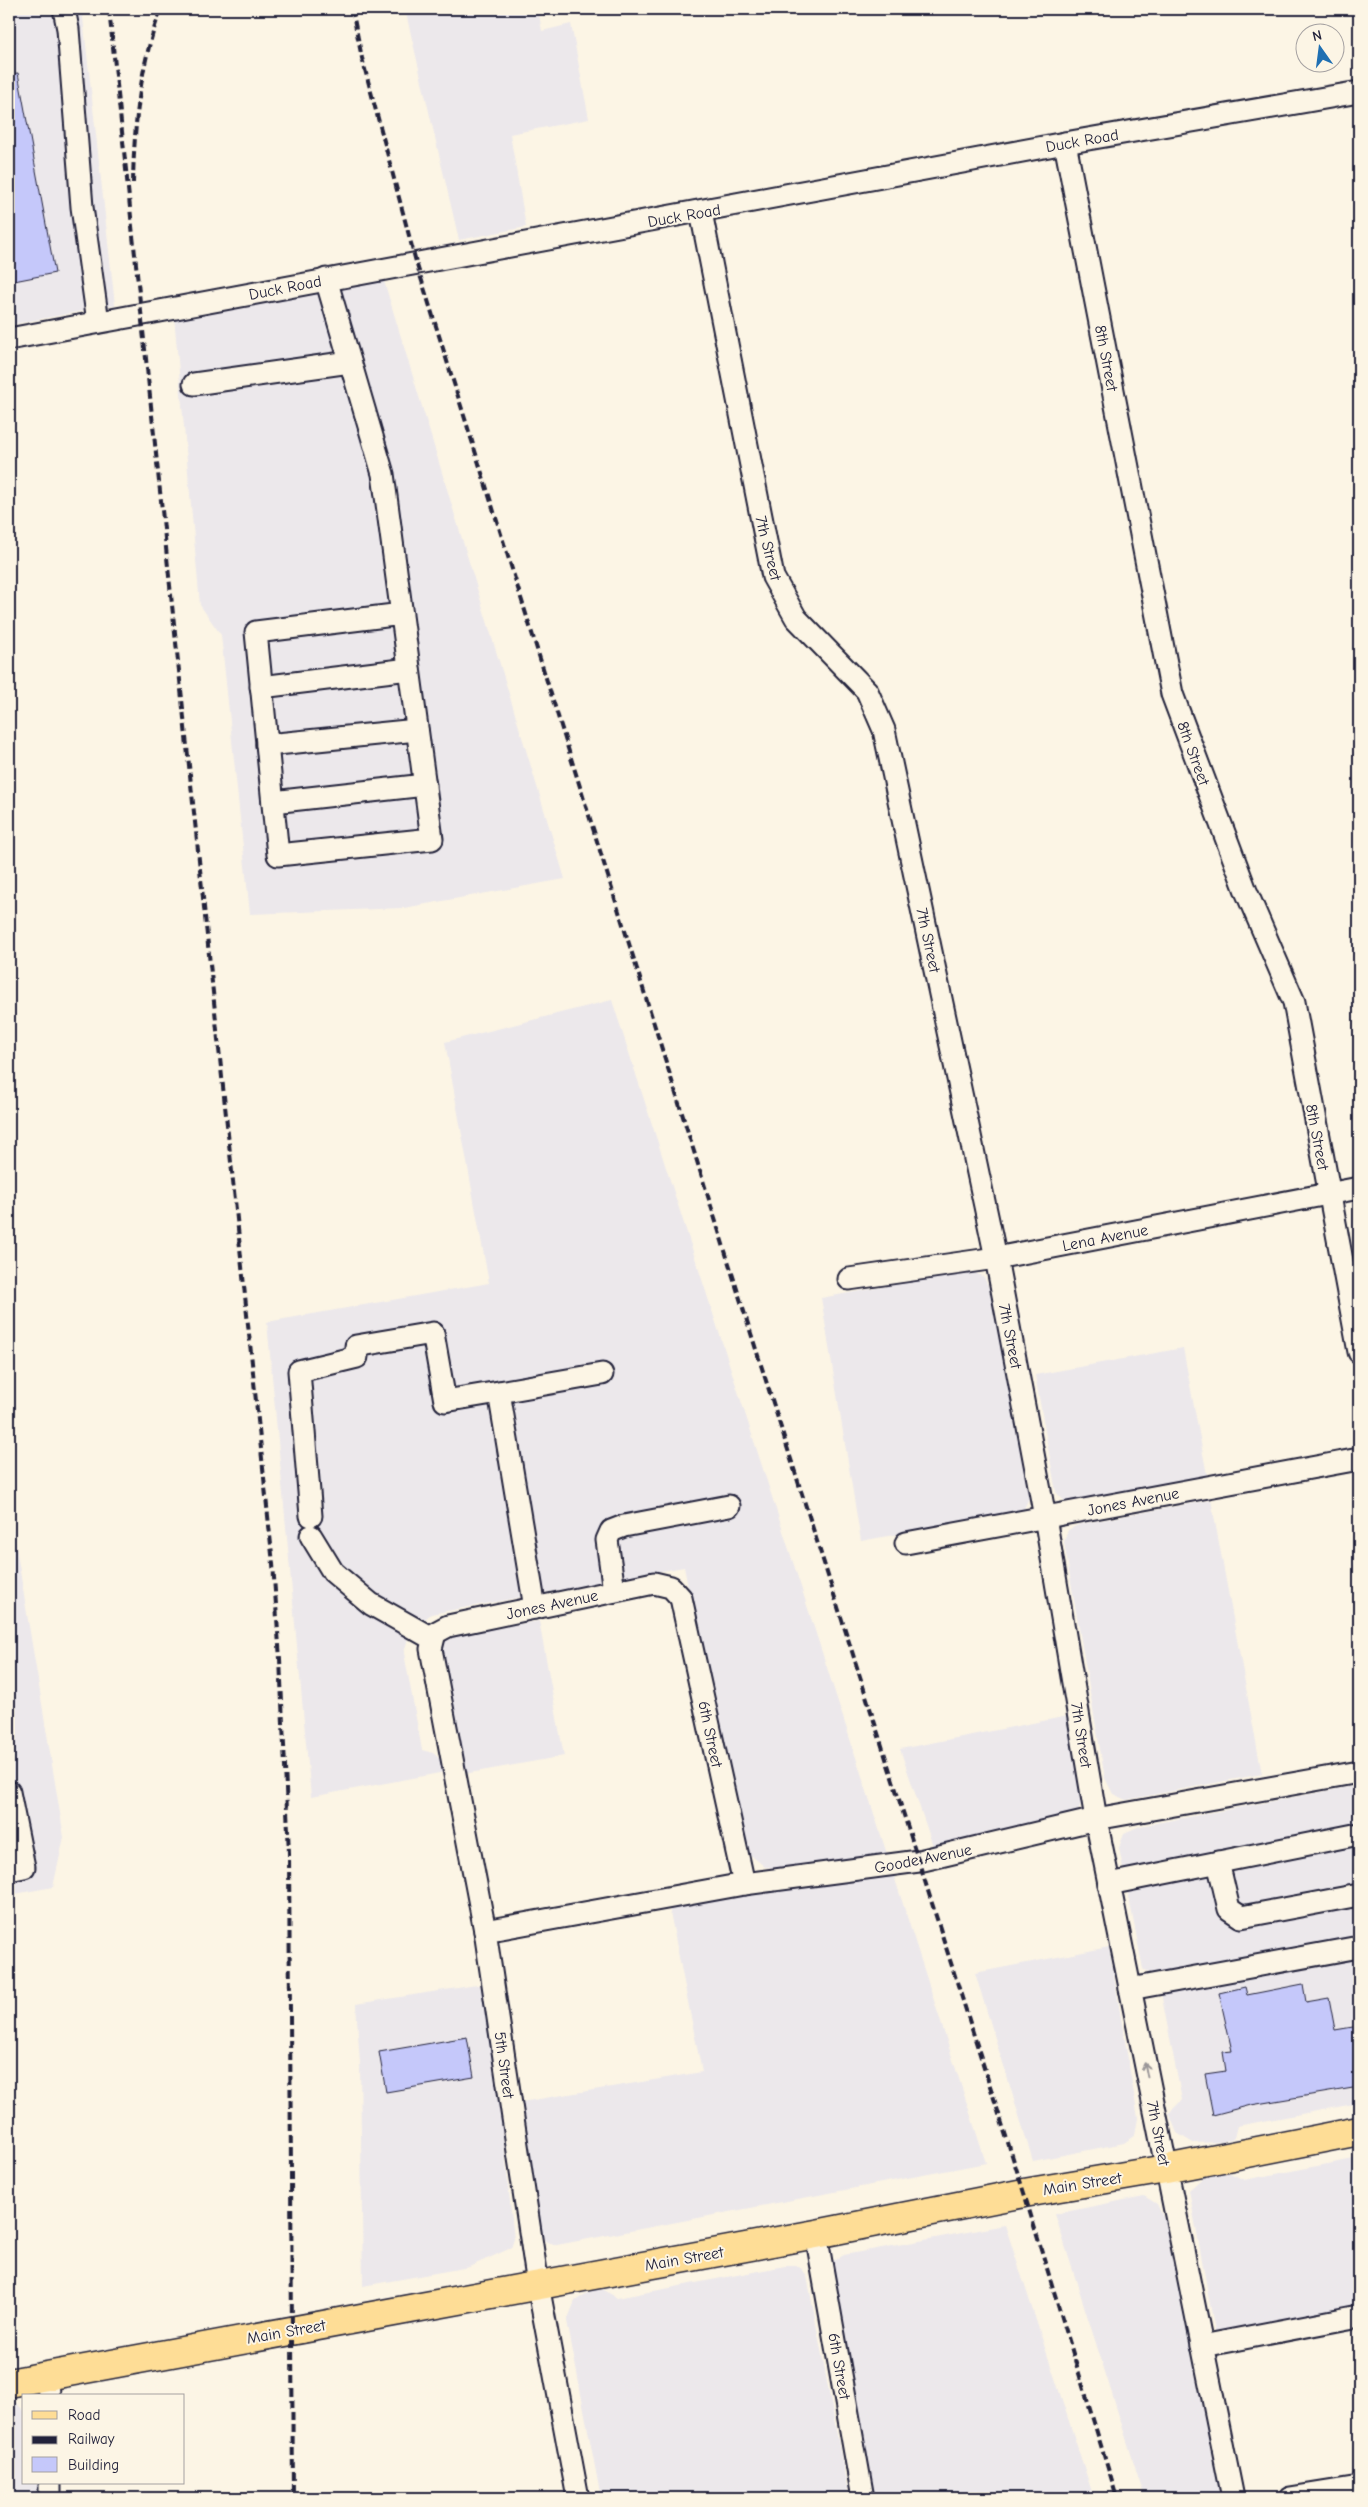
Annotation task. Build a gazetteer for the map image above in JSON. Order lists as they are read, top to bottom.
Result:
{
  "streets": {
    "main road": ["Main Street"],
    "street": [
      "Duck Road",
      "8th Street",
      "7th Street",
      "Lena Avenue",
      "Jones Avenue",
      "6th Street",
      "Goode Avenue",
      "5th Street"
    ]
  },
  "crossings": [
    ["Duck Road", "8th Street"],
    ["Duck Road", "7th Street"],
    ["8th Street", "Lena Avenue"],
    ["7th Street", "Lena Avenue"],
    ["7th Street", "Jones Avenue"],
    ["7th Street", "Goode Avenue"],
    ["7th Street", "Main Street"],
    ["Jones Avenue", "6th Street"],
    ["Jones Avenue", "5th Street"],
    ["6th Street", "Goode Avenue"],
    ["6th Street", "Main Street"],
    ["Goode Avenue", "5th Street"],
    ["5th Street", "Main Street"]
  ],
  "legend": ["Road", "Railway", "Building"],
  "north": "top"
}
